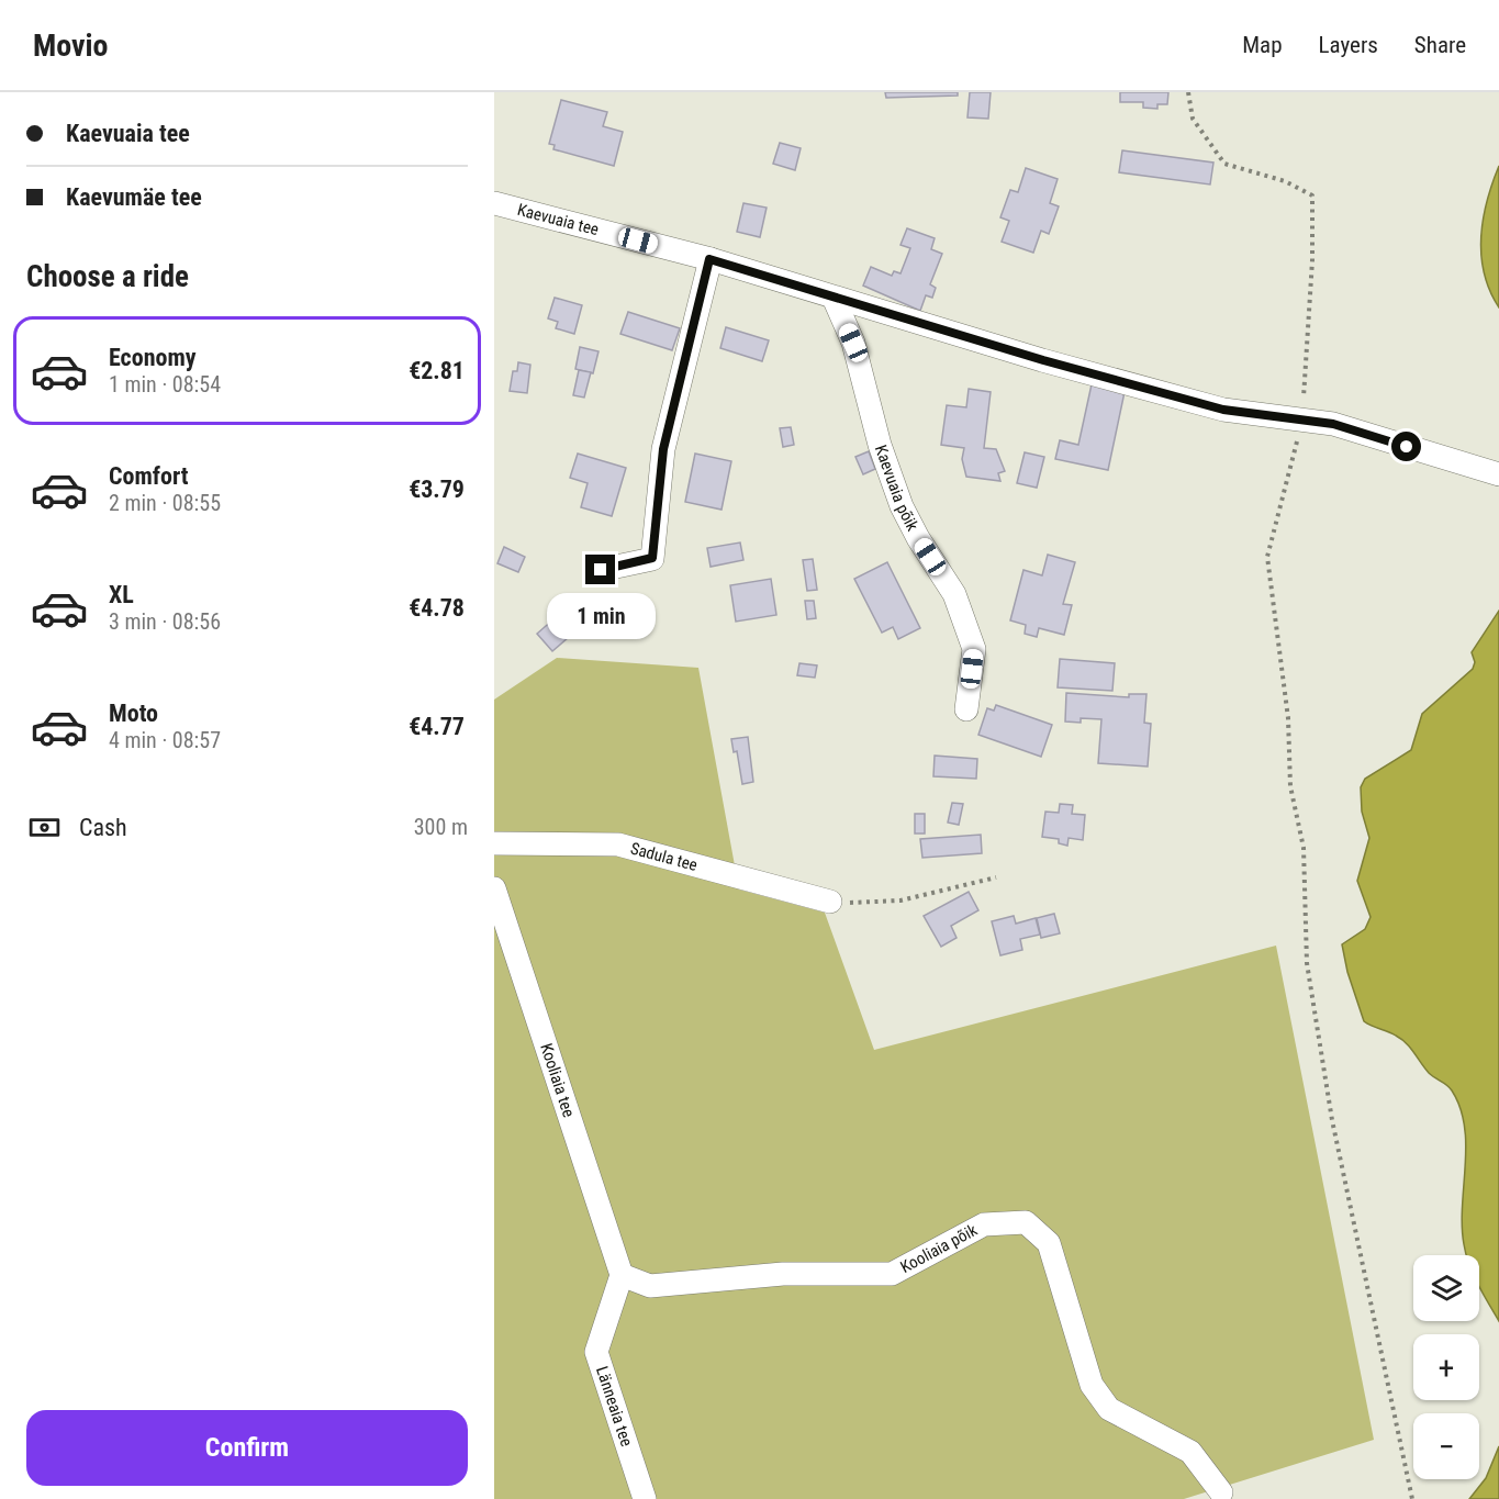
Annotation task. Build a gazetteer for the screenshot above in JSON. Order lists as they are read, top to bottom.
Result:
{
  "streets": {
    "street": [
      "Kaevuaia tee",
      "Kaevuaia põik",
      "Sadula tee",
      "Kooliaia tee",
      "Kooliaia põik",
      "Länneaia tee"
    ]
  },
  "crossings": [
    ["Kaevuaia tee", "Kaevuaia põik"],
    ["Kooliaia tee", "Kooliaia põik"],
    ["Kooliaia tee", "Länneaia tee"],
    ["Kooliaia põik", "Länneaia tee"]
  ],
  "page": {
    "header": "Movio",
    "nav": ["Map", "Layers", "Share"],
    "banner": ["Kaevuaia tee", "Kaevumäe tee"],
    "heading": "Choose a ride",
    "list": [
      {
        "name": "Economy",
        "note": "1 min · 08:54",
        "value": "€2.81"
      },
      {
        "name": "Comfort",
        "note": "2 min · 08:55",
        "value": "€3.79"
      },
      {
        "name": "XL",
        "note": "3 min · 08:56",
        "value": "€4.78"
      },
      {
        "name": "Moto",
        "note": "4 min · 08:57",
        "value": "€4.77"
      }
    ],
    "bubble": "1 min",
    "pay": ["Cash", "300 m"],
    "map_buttons": ["+", "−"],
    "buttons": "Confirm"
  }
}
